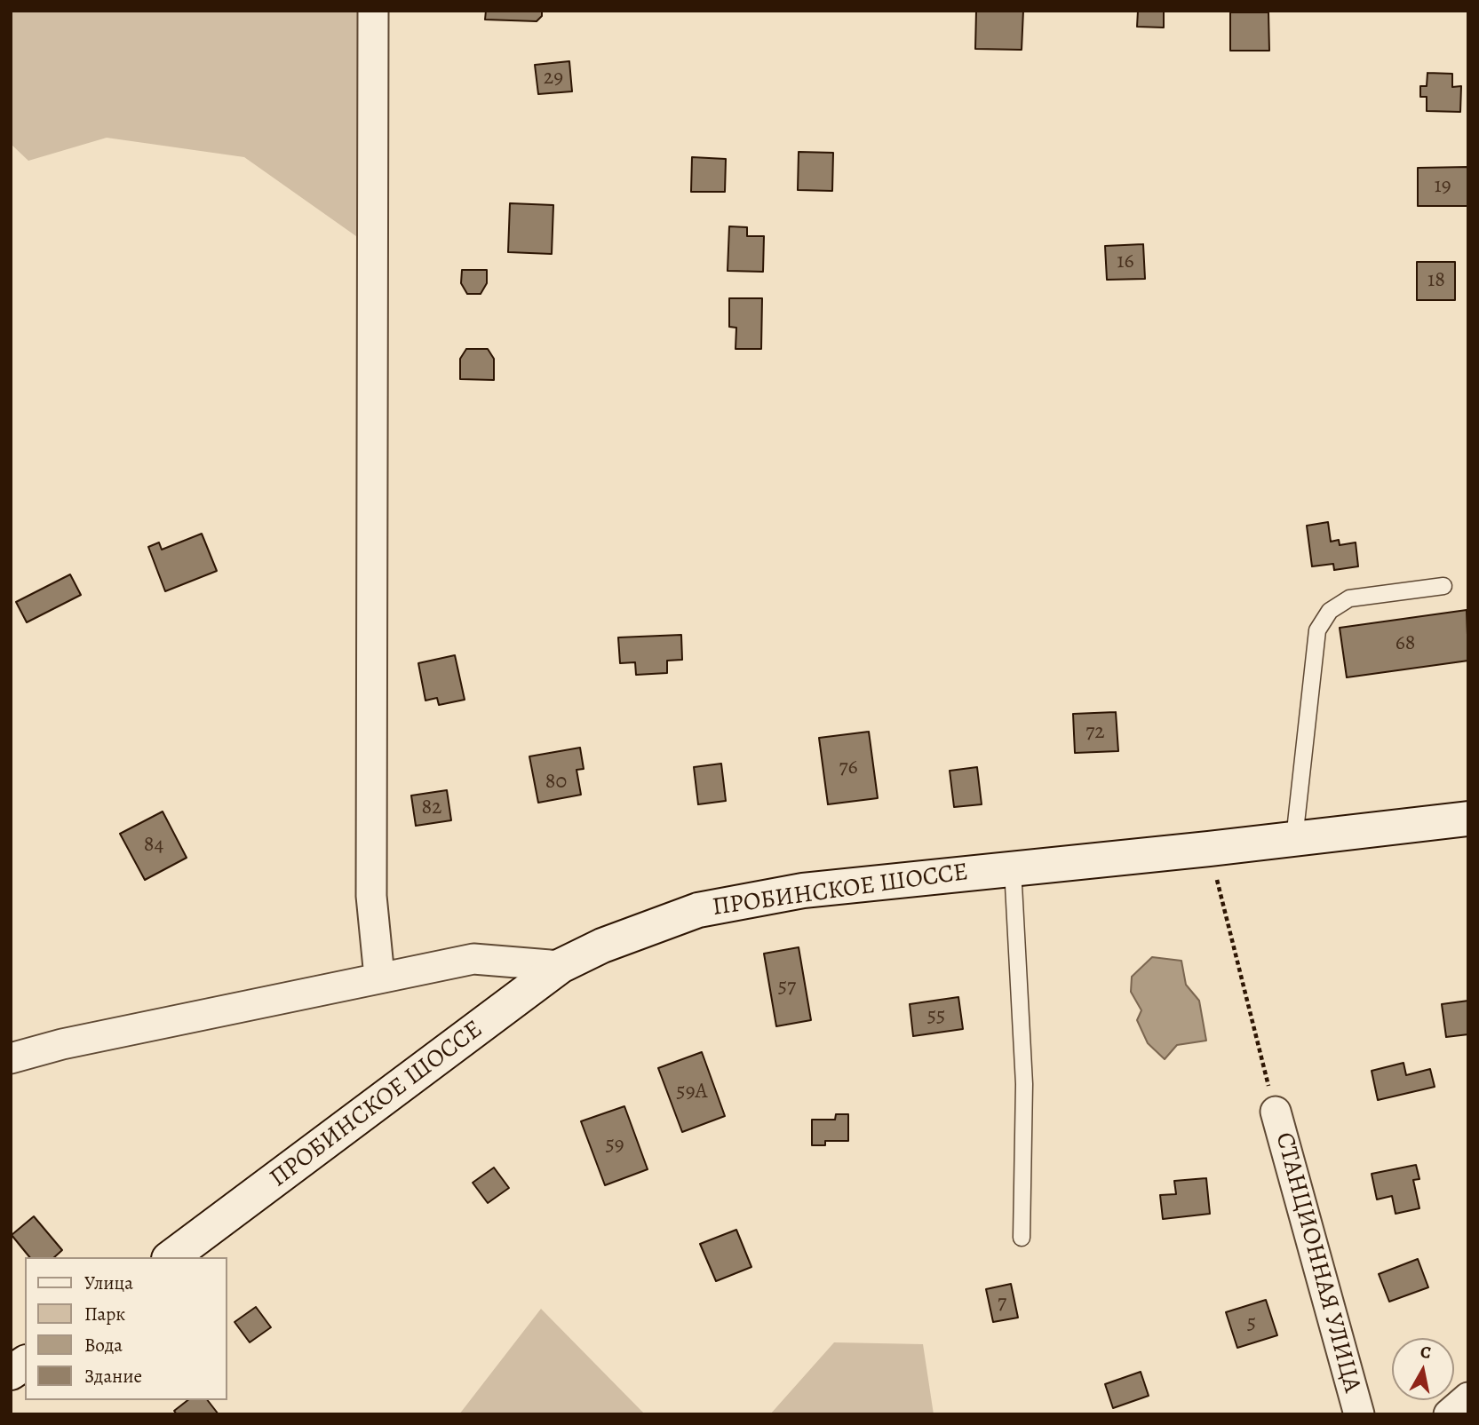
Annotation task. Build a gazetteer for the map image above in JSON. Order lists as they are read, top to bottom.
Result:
{
  "streets": {
    "main road": ["ПРОБИНСКОЕ ШОССЕ"],
    "street": ["СТАНЦИОННАЯ УЛИЦА"]
  },
  "house_numbers": [
    "29",
    "19",
    "16",
    "18",
    "68",
    "72",
    "76",
    "80",
    "82",
    "84",
    "57",
    "55",
    "59А",
    "59",
    "7",
    "5"
  ],
  "legend": [
    "Улица",
    "Парк",
    "Вода",
    "Здание"
  ],
  "north": "top"
}
